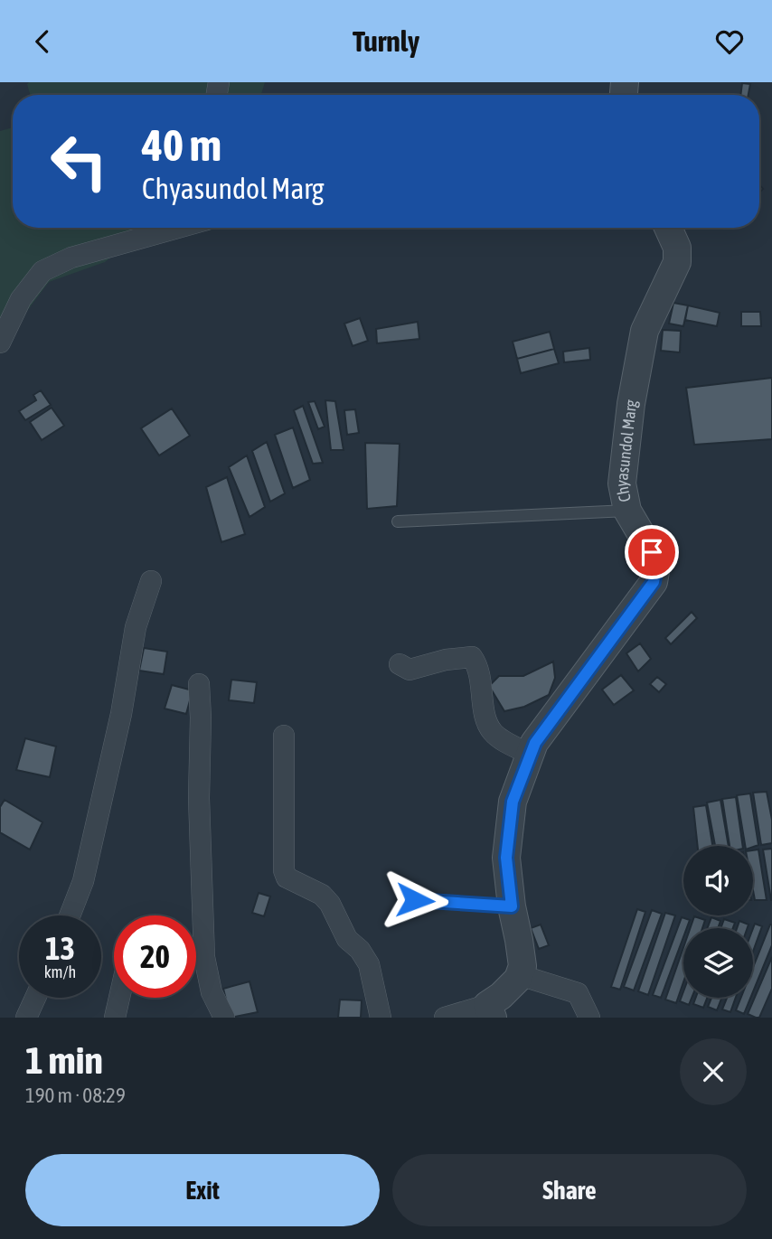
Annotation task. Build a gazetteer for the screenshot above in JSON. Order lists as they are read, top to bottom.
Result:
{
  "streets": {
    "street": ["Chyasundol Marg"]
  },
  "page": {
    "header": "Turnly",
    "turn": ["40 m", "Chyasundol Marg"],
    "speed": "13 km/h",
    "limit": "20",
    "heading": ["1 min", "190 m · 08:29"],
    "buttons": ["Exit", "Share"]
  }
}
